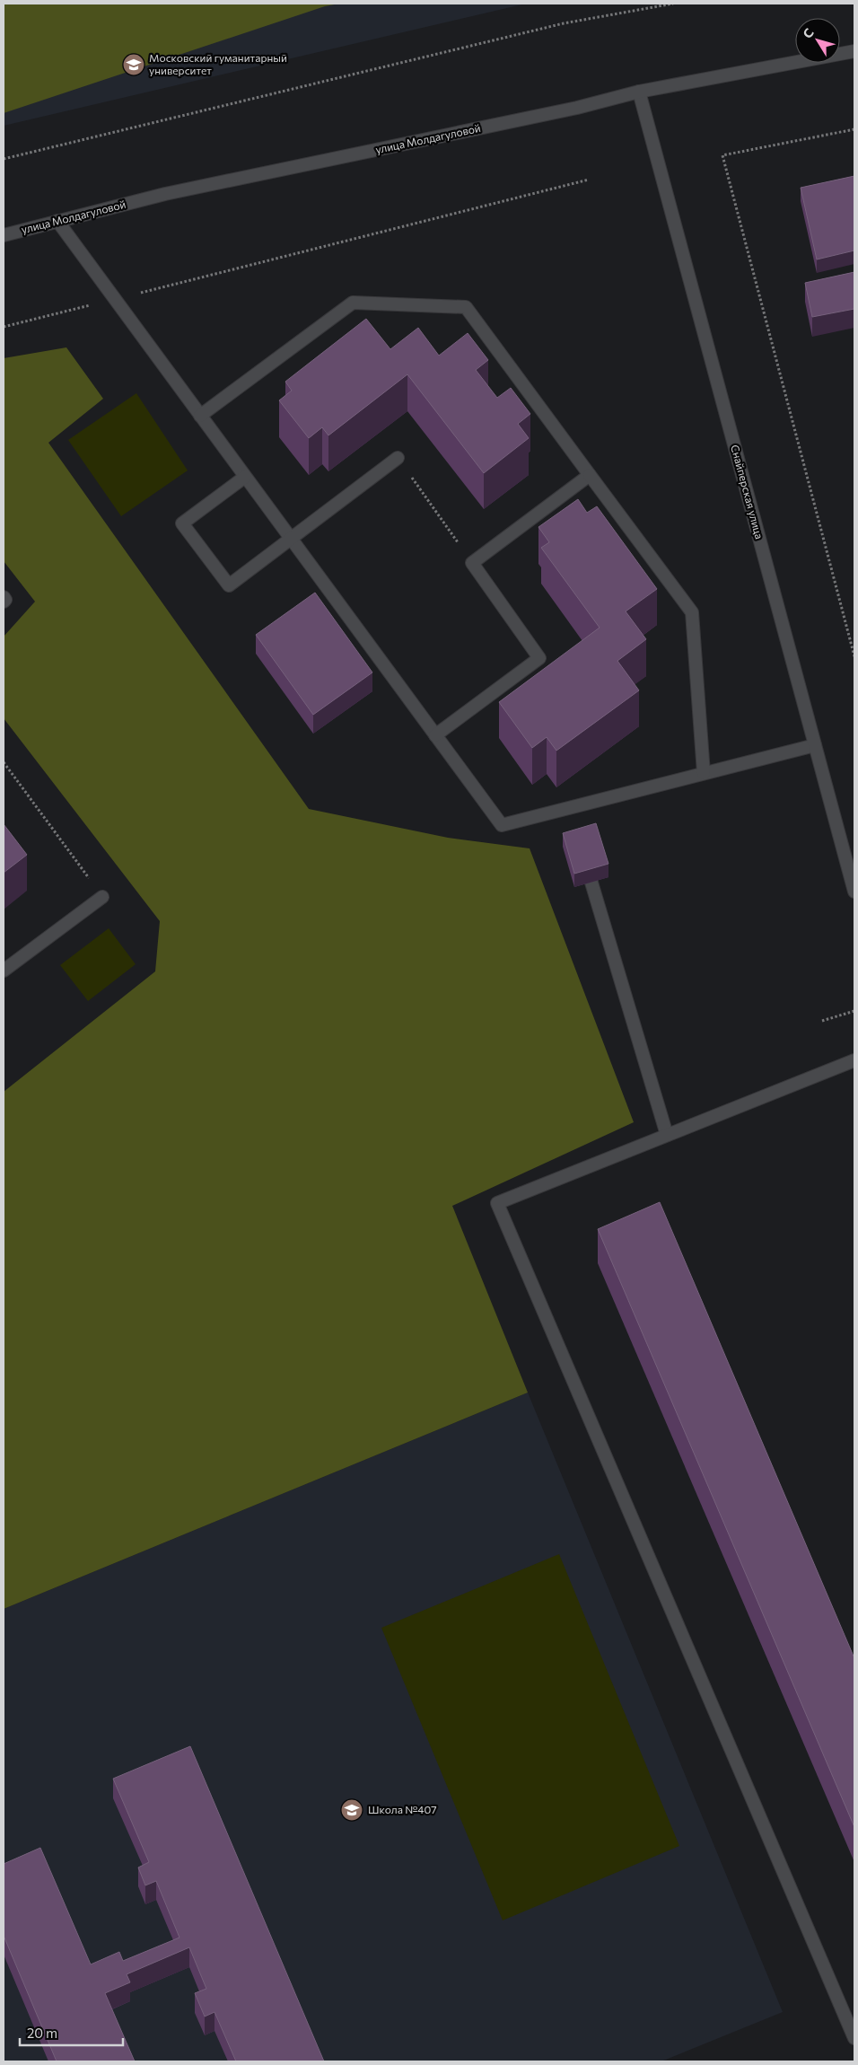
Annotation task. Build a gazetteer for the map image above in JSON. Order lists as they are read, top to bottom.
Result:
{
  "streets": {
    "street": ["улица Молдагуловой", "Снайперская улица"]
  },
  "crossings": [
    ["улица Молдагуловой", "Снайперская улица"]
  ],
  "places": {
    "school or university": ["Московский гуманитарный университет", "Школа №407"]
  },
  "scale_bar": "20 m",
  "north": "top left"
}
